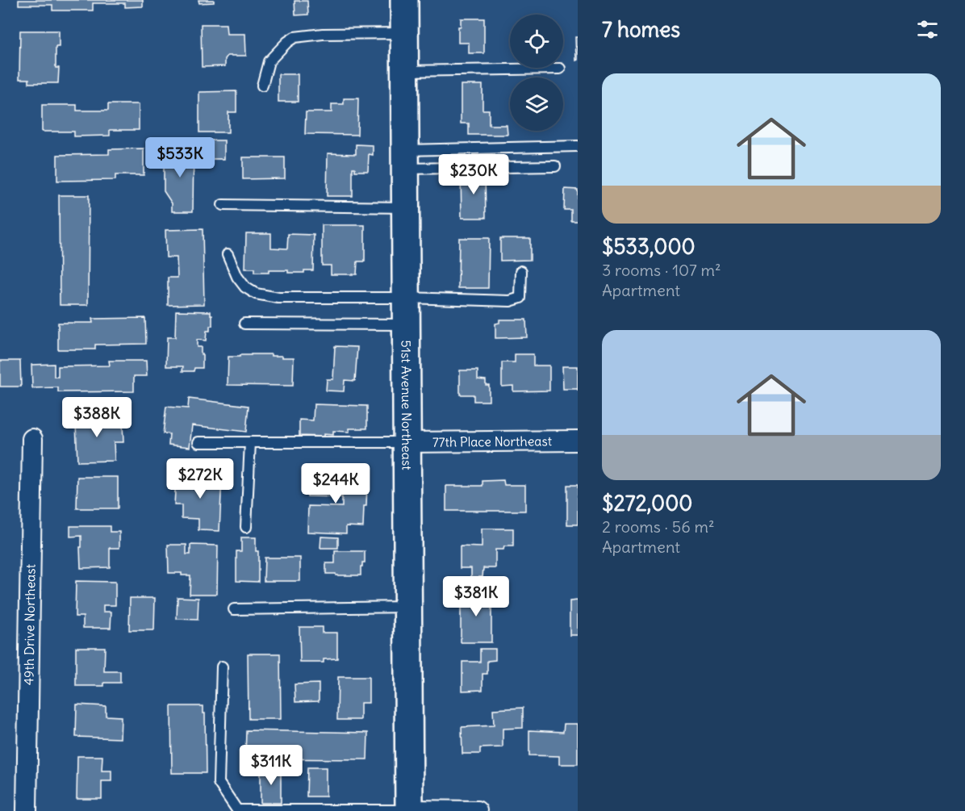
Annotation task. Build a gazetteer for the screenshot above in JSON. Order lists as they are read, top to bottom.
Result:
{
  "streets": {
    "street": ["51st Avenue Northeast", "77th Place Northeast", "49th Drive Northeast"]
  },
  "crossings": [
    ["51st Avenue Northeast", "77th Place Northeast"]
  ],
  "page": {
    "heading": "7 homes",
    "list": [
      {
        "name": "$533,000",
        "note": "3 rooms · 107 m² · Apartment"
      },
      {
        "name": "$272,000",
        "note": "2 rooms · 56 m² · Apartment"
      }
    ],
    "price": [
      "$533K",
      "$230K",
      "$388K",
      "$272K",
      "$244K",
      "$381K",
      "$311K"
    ]
  }
}
